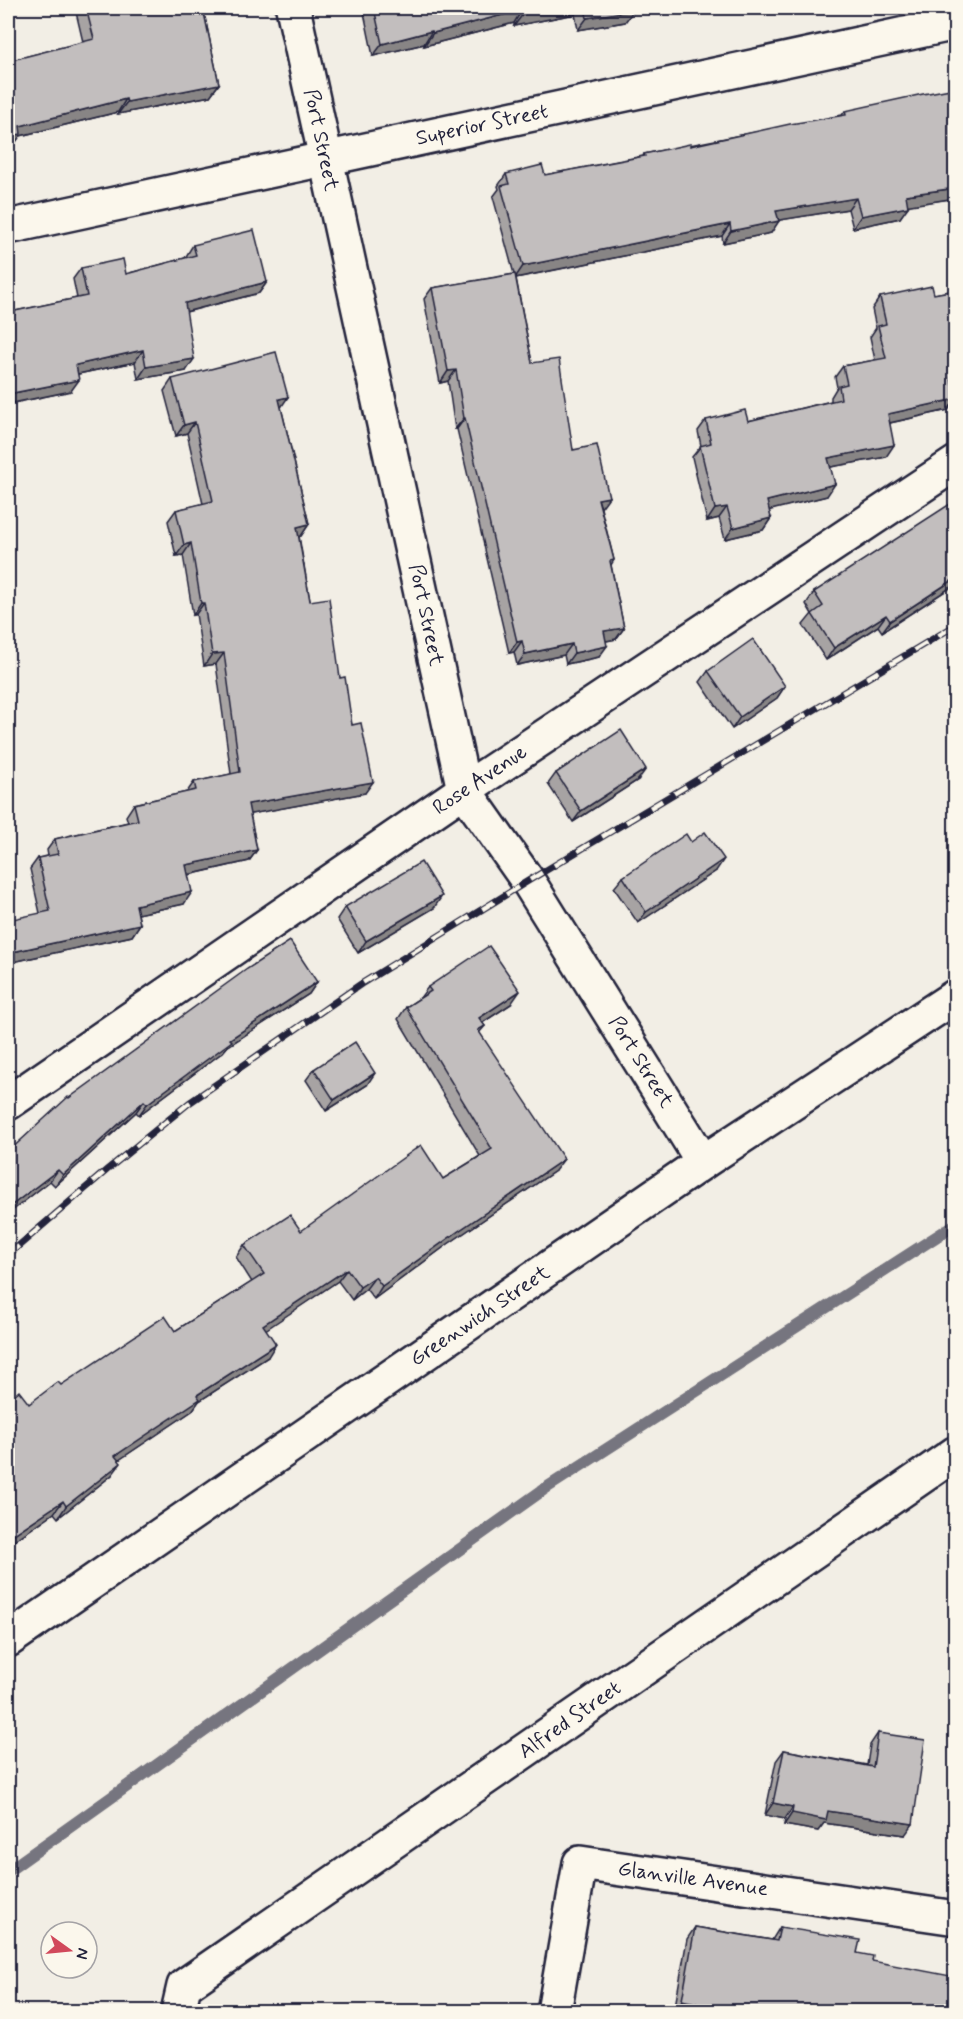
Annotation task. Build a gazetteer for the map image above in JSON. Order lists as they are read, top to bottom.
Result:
{
  "streets": {
    "street": [
      "Superior Street",
      "Port Street",
      "Rose Avenue",
      "Greenwich Street",
      "Alfred Street",
      "Glanville Avenue"
    ]
  },
  "crossings": [
    ["Superior Street", "Port Street"],
    ["Port Street", "Rose Avenue"],
    ["Port Street", "Greenwich Street"]
  ],
  "north": "right"
}
